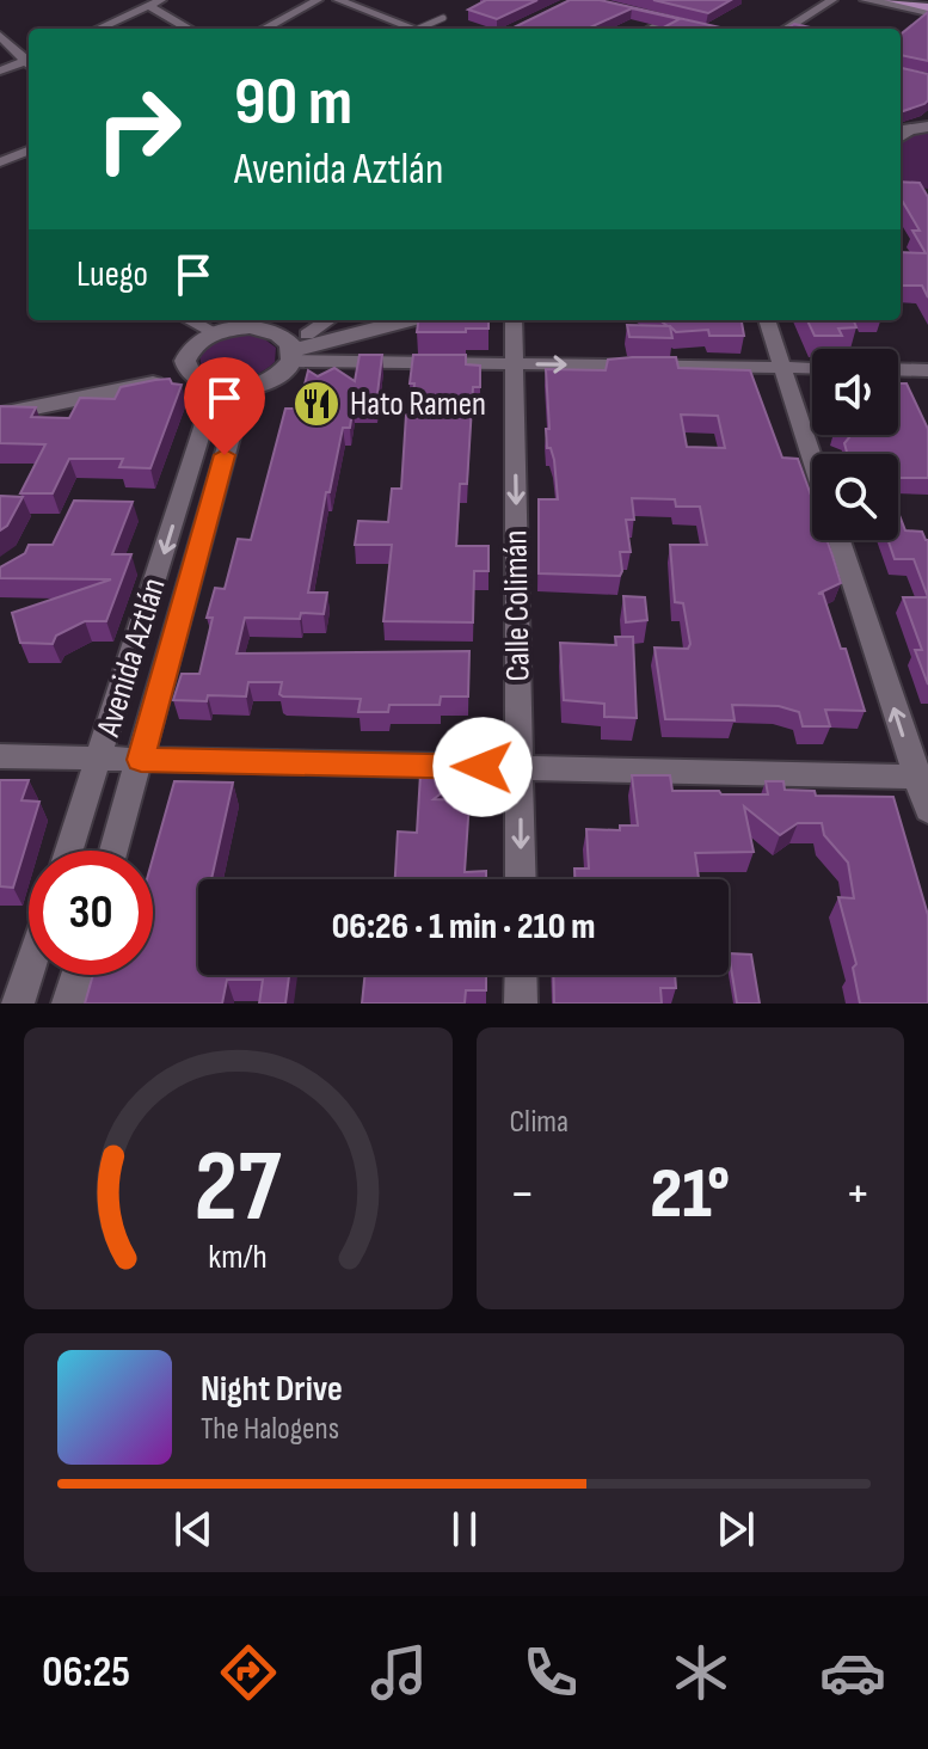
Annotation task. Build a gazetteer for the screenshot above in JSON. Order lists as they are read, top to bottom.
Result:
{
  "streets": {
    "street": ["Calle Colimán", "Avenida Aztlán"]
  },
  "one_way": ["Calle Colimán"],
  "places": {
    "restaurant": ["Hato Ramen"]
  },
  "page": {
    "turn": ["90 m", "Avenida Aztlán"],
    "then": "Luego",
    "limit": "30",
    "trip": "06:26 · 1 min · 210 m",
    "tile": "Clima",
    "heat": ["−", "21°", "+"],
    "song": ["Night Drive", "The Halogens"],
    "tabs": "06:25",
    "gauge": ["27", "km/h"]
  }
}
